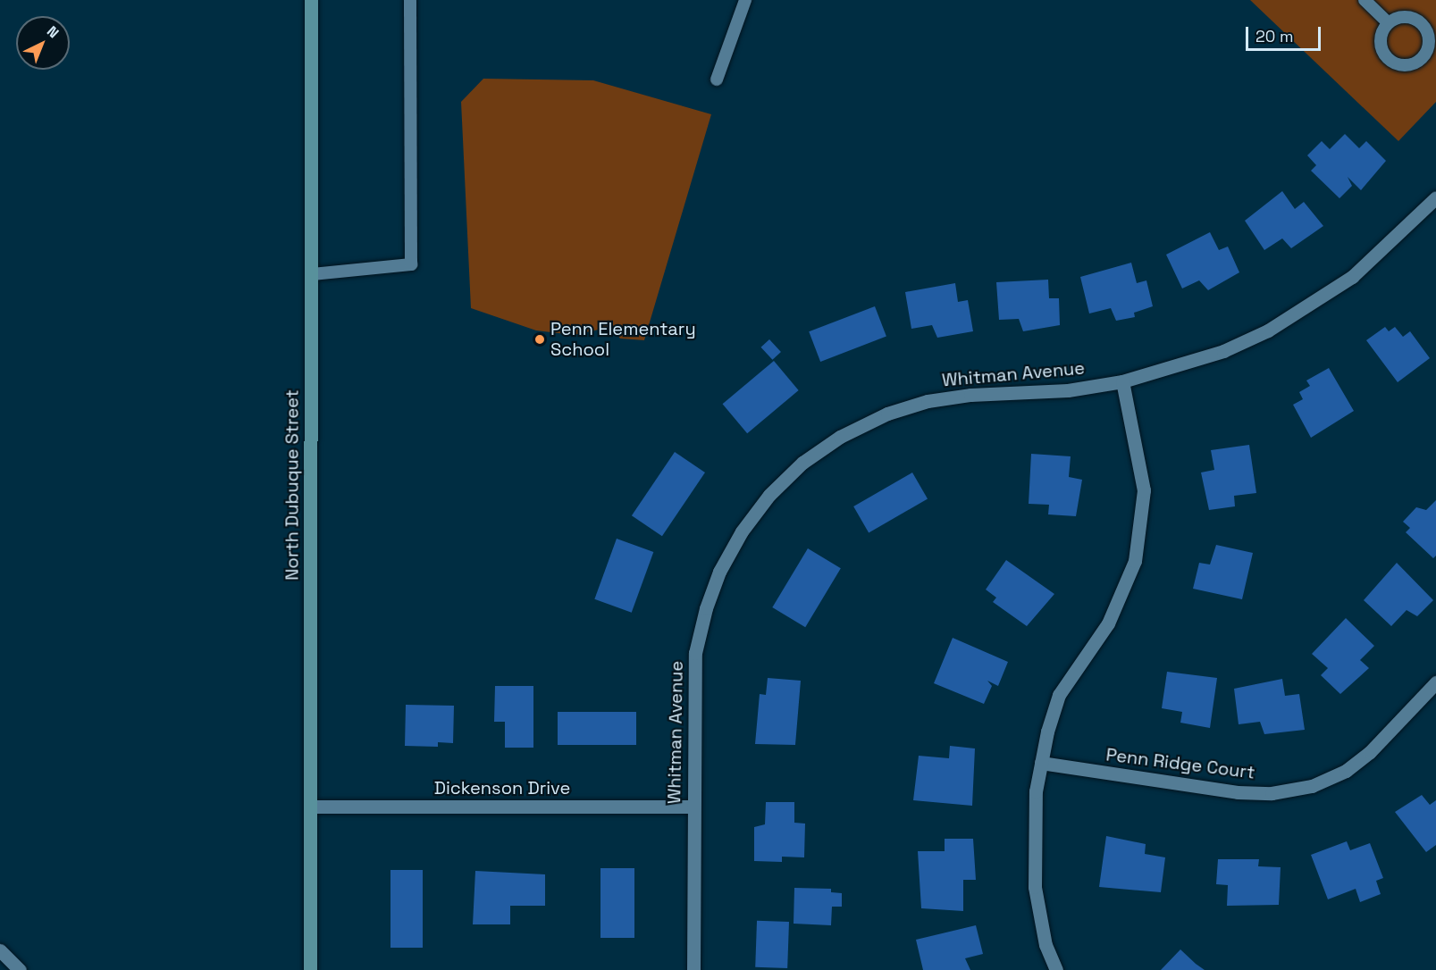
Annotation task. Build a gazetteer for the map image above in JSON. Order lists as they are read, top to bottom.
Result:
{
  "streets": {
    "main road": ["North Dubuque Street"],
    "street": ["Whitman Avenue", "Penn Ridge Court", "Dickenson Drive"]
  },
  "crossings": [
    ["Whitman Avenue", "Dickenson Drive"],
    ["North Dubuque Street", "Dickenson Drive"]
  ],
  "places": ["Penn Elementary School"],
  "scale_bar": "20 m",
  "north": "top right"
}
